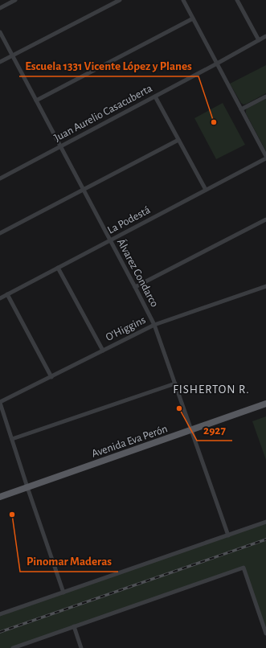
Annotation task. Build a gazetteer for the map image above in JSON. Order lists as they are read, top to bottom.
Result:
{
  "streets": {
    "main road": ["Avenida Eva Perón"],
    "street": [
      "Juan Aurelio Casacuberta",
      "La Podestá",
      "Álvarez Condarco",
      "O'Higgins"
    ]
  },
  "crossings": [
    ["Juan Aurelio Casacuberta", "Álvarez Condarco"],
    ["La Podestá", "Álvarez Condarco"],
    ["Álvarez Condarco", "O'Higgins"],
    ["Álvarez Condarco", "Avenida Eva Perón"]
  ],
  "districts": ["FISHERTON R."],
  "places": ["Escuela 1331 Vicente López y Planes", "2927", "Pinomar Maderas"]
}
